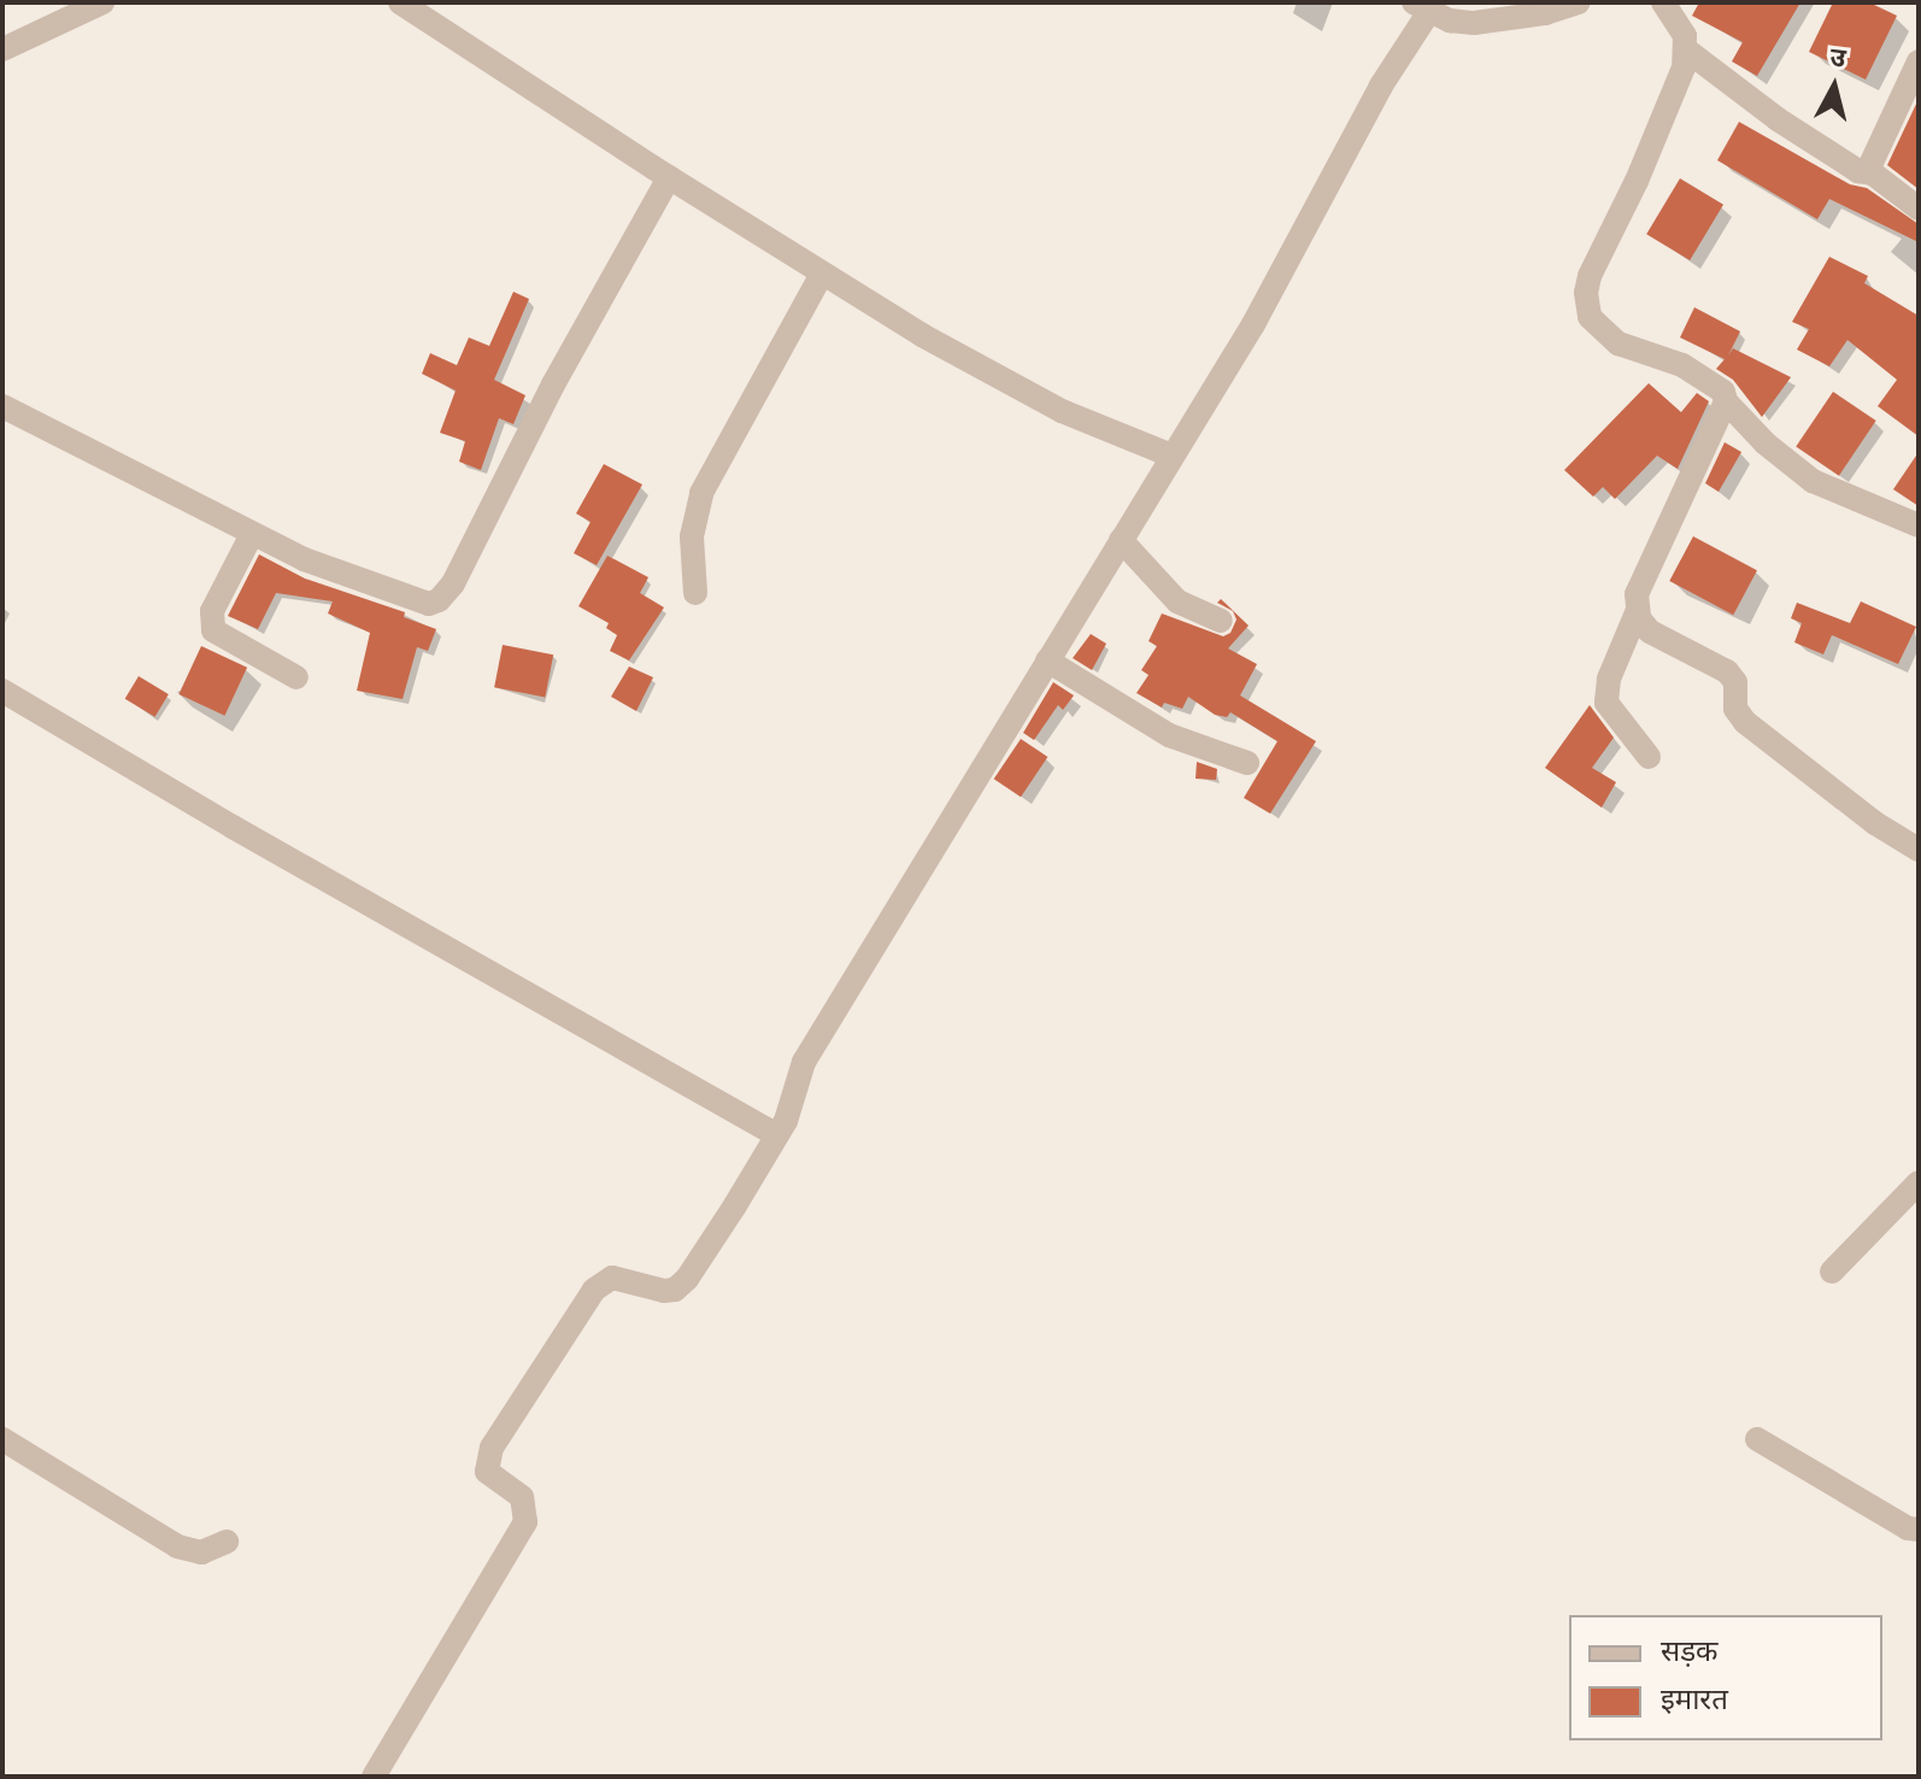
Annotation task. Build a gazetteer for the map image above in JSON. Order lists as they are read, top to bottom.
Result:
{
  "legend": ["सड़क", "इमारत"],
  "north": "top"
}
